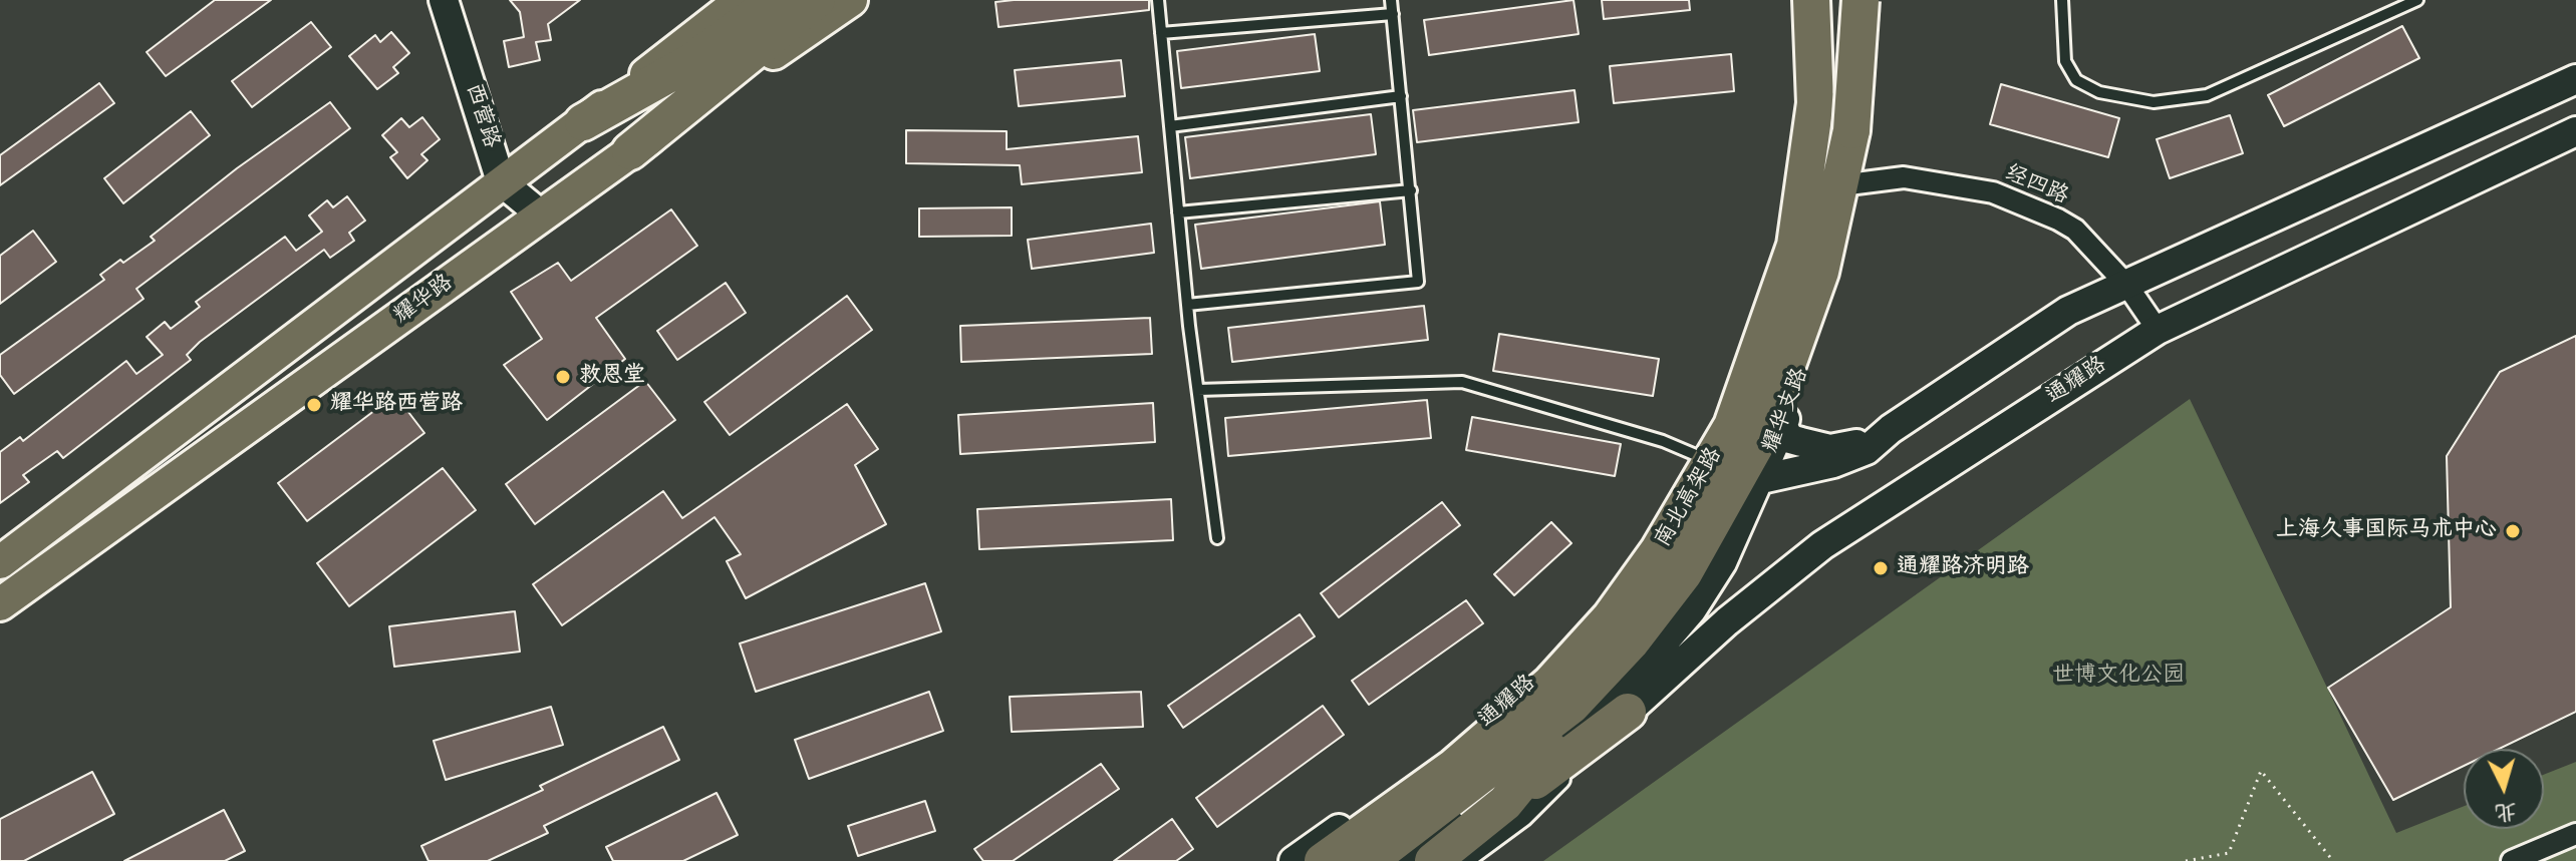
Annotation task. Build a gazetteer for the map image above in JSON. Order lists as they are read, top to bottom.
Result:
{
  "streets": {
    "highway": ["南北高架路"],
    "main road": ["耀华路"],
    "street": [
      "西营路",
      "经四路",
      "通耀路",
      "耀华支路"
    ]
  },
  "crossings": [
    ["经四路", "通耀路"],
    ["经四路", "耀华支路"]
  ],
  "parks": ["世博文化公园"],
  "places": [
    "救恩堂",
    "耀华路西营路",
    "上海久事国际马术中心",
    "通耀路济明路"
  ],
  "north": "bottom"
}
